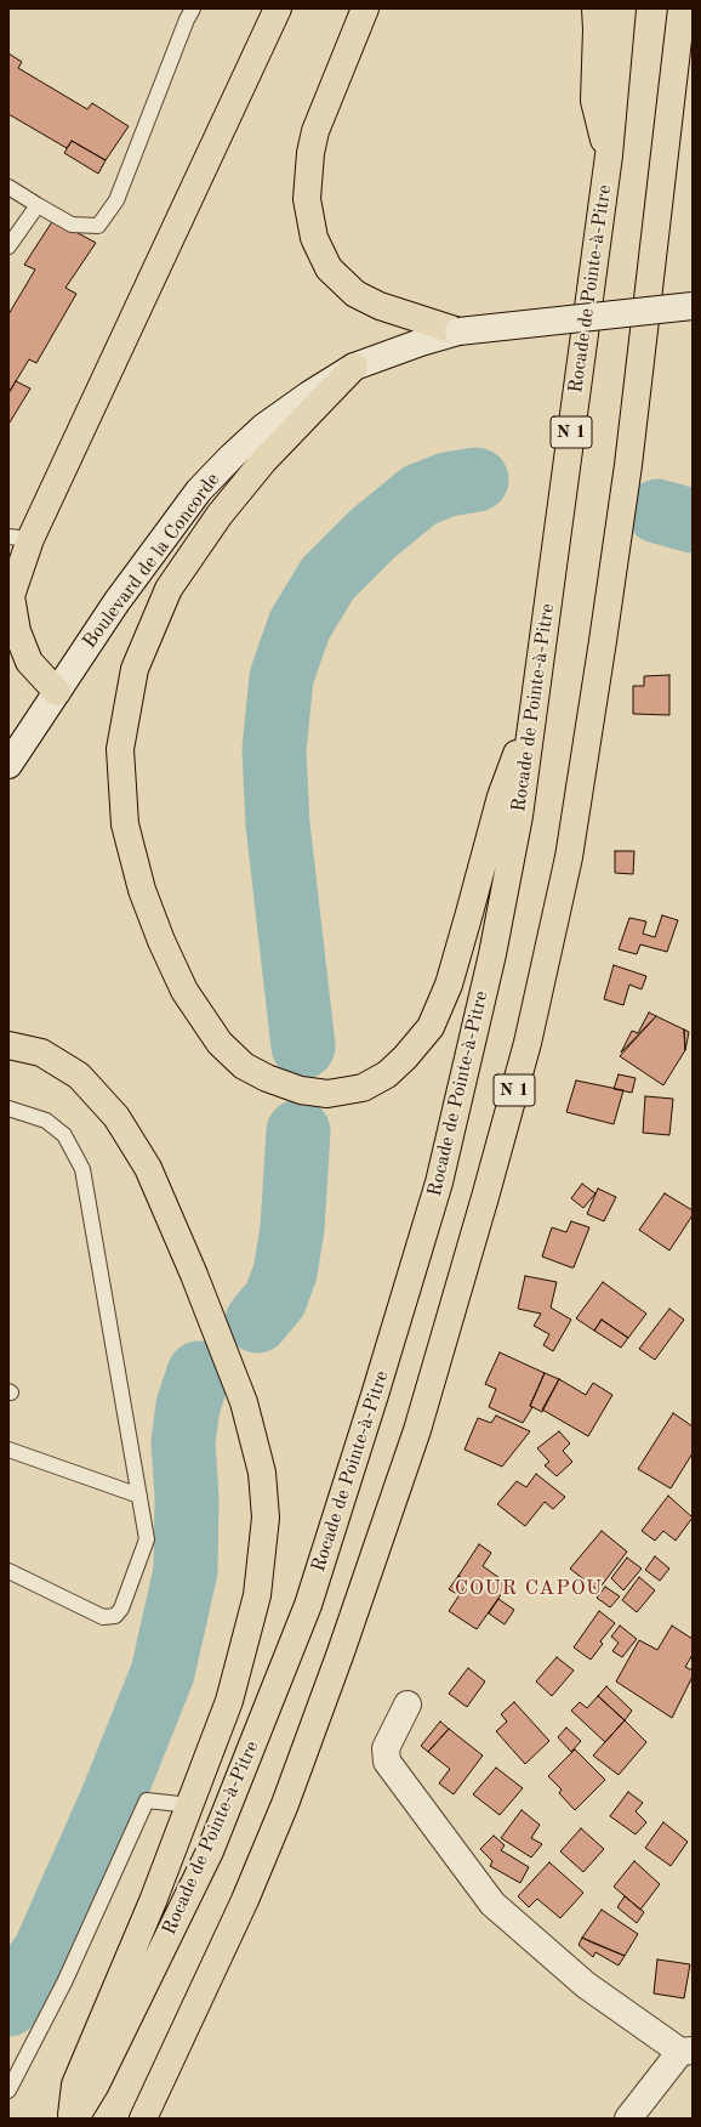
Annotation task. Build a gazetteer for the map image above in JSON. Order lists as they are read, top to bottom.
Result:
{
  "streets": {
    "highway": ["Rocade de Pointe-à-Pitre", "N 1"],
    "main road": ["Boulevard de la Concorde"]
  },
  "districts": ["COUR CAPOU"]
}
